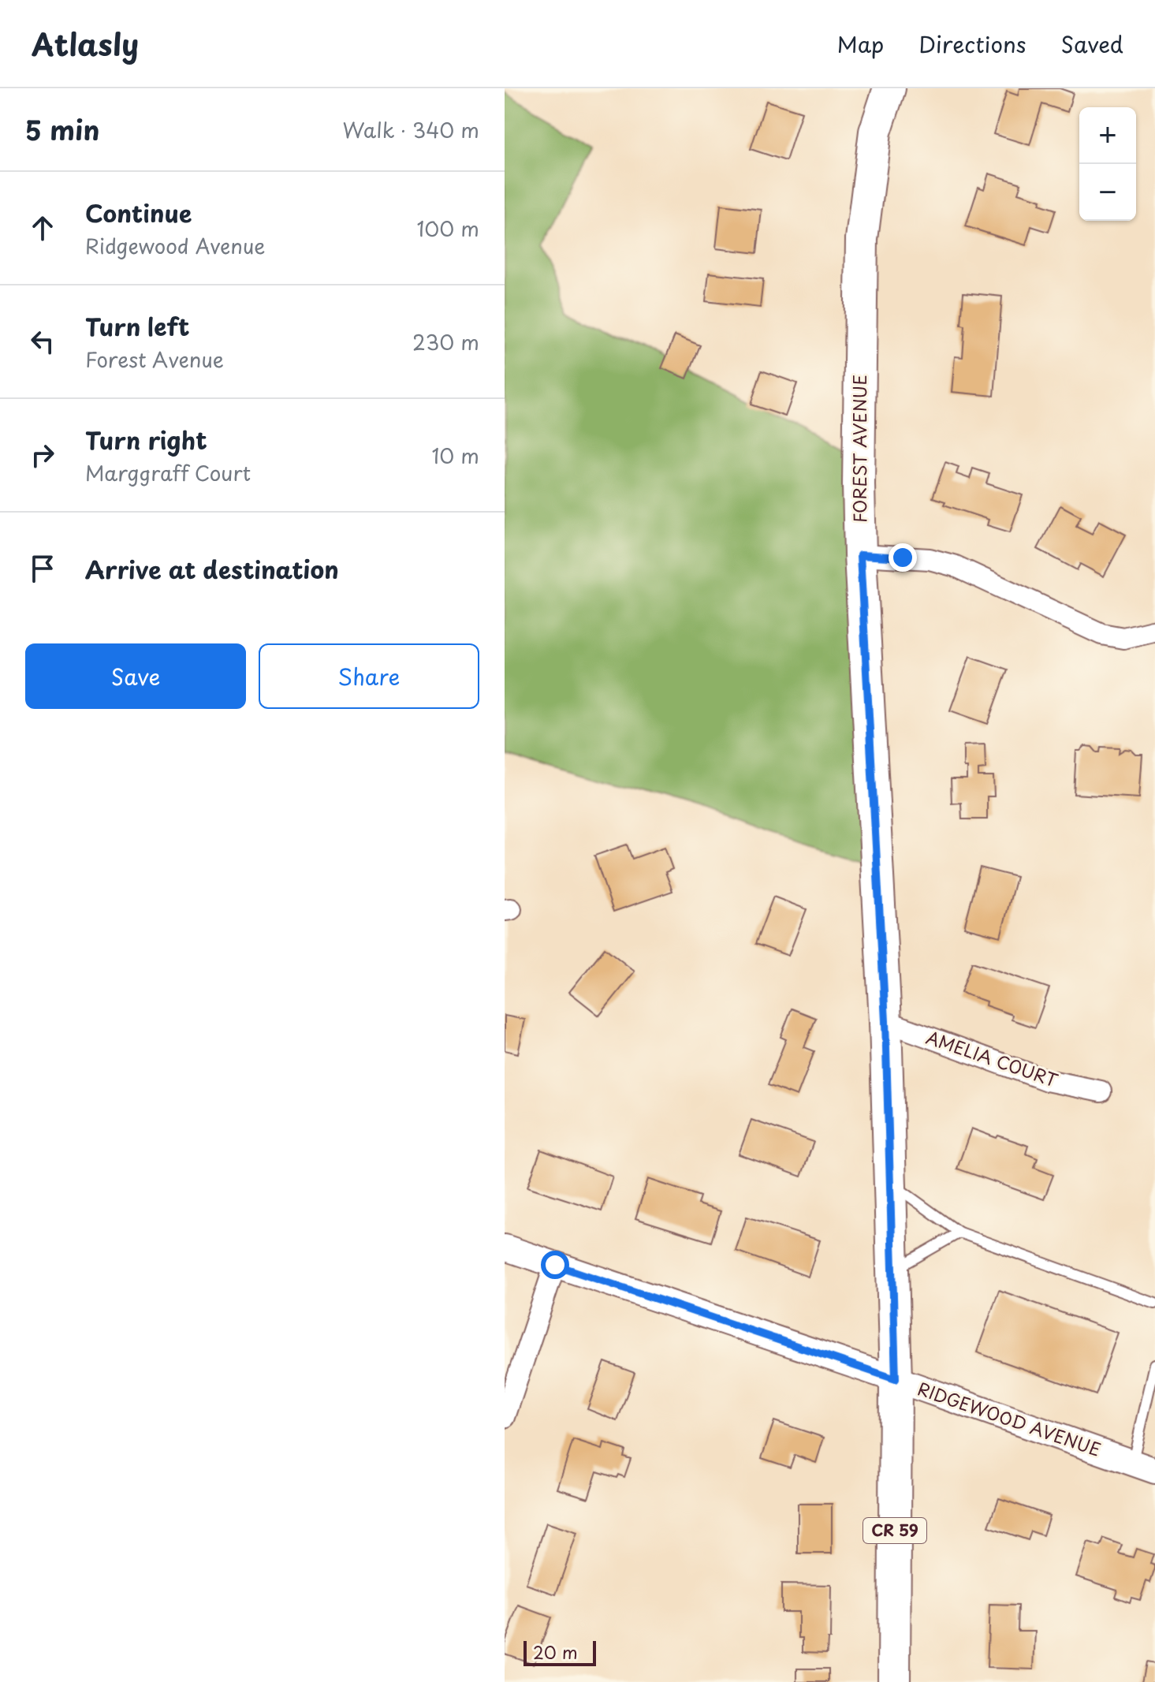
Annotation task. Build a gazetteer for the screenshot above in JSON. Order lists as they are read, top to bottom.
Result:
{
  "streets": {
    "main road": ["FOREST AVENUE", "CR 59"],
    "street": ["AMELIA COURT", "RIDGEWOOD AVENUE"]
  },
  "crossings": [
    ["FOREST AVENUE", "AMELIA COURT"],
    ["FOREST AVENUE", "RIDGEWOOD AVENUE"]
  ],
  "scale_bar": "20 m",
  "page": {
    "header": "Atlasly",
    "nav": ["Map", "Directions", "Saved"],
    "heading": ["5 min", "Walk · 340 m"],
    "map_buttons": ["+", "−"],
    "list": [
      ["Continue", "Ridgewood Avenue", "100 m"],
      ["Turn left", "Forest Avenue", "230 m"],
      ["Turn right", "Marggraff Court", "10 m"],
      "Arrive at destination"
    ],
    "buttons": ["Save", "Share"],
    "scale": "20 m"
  }
}
